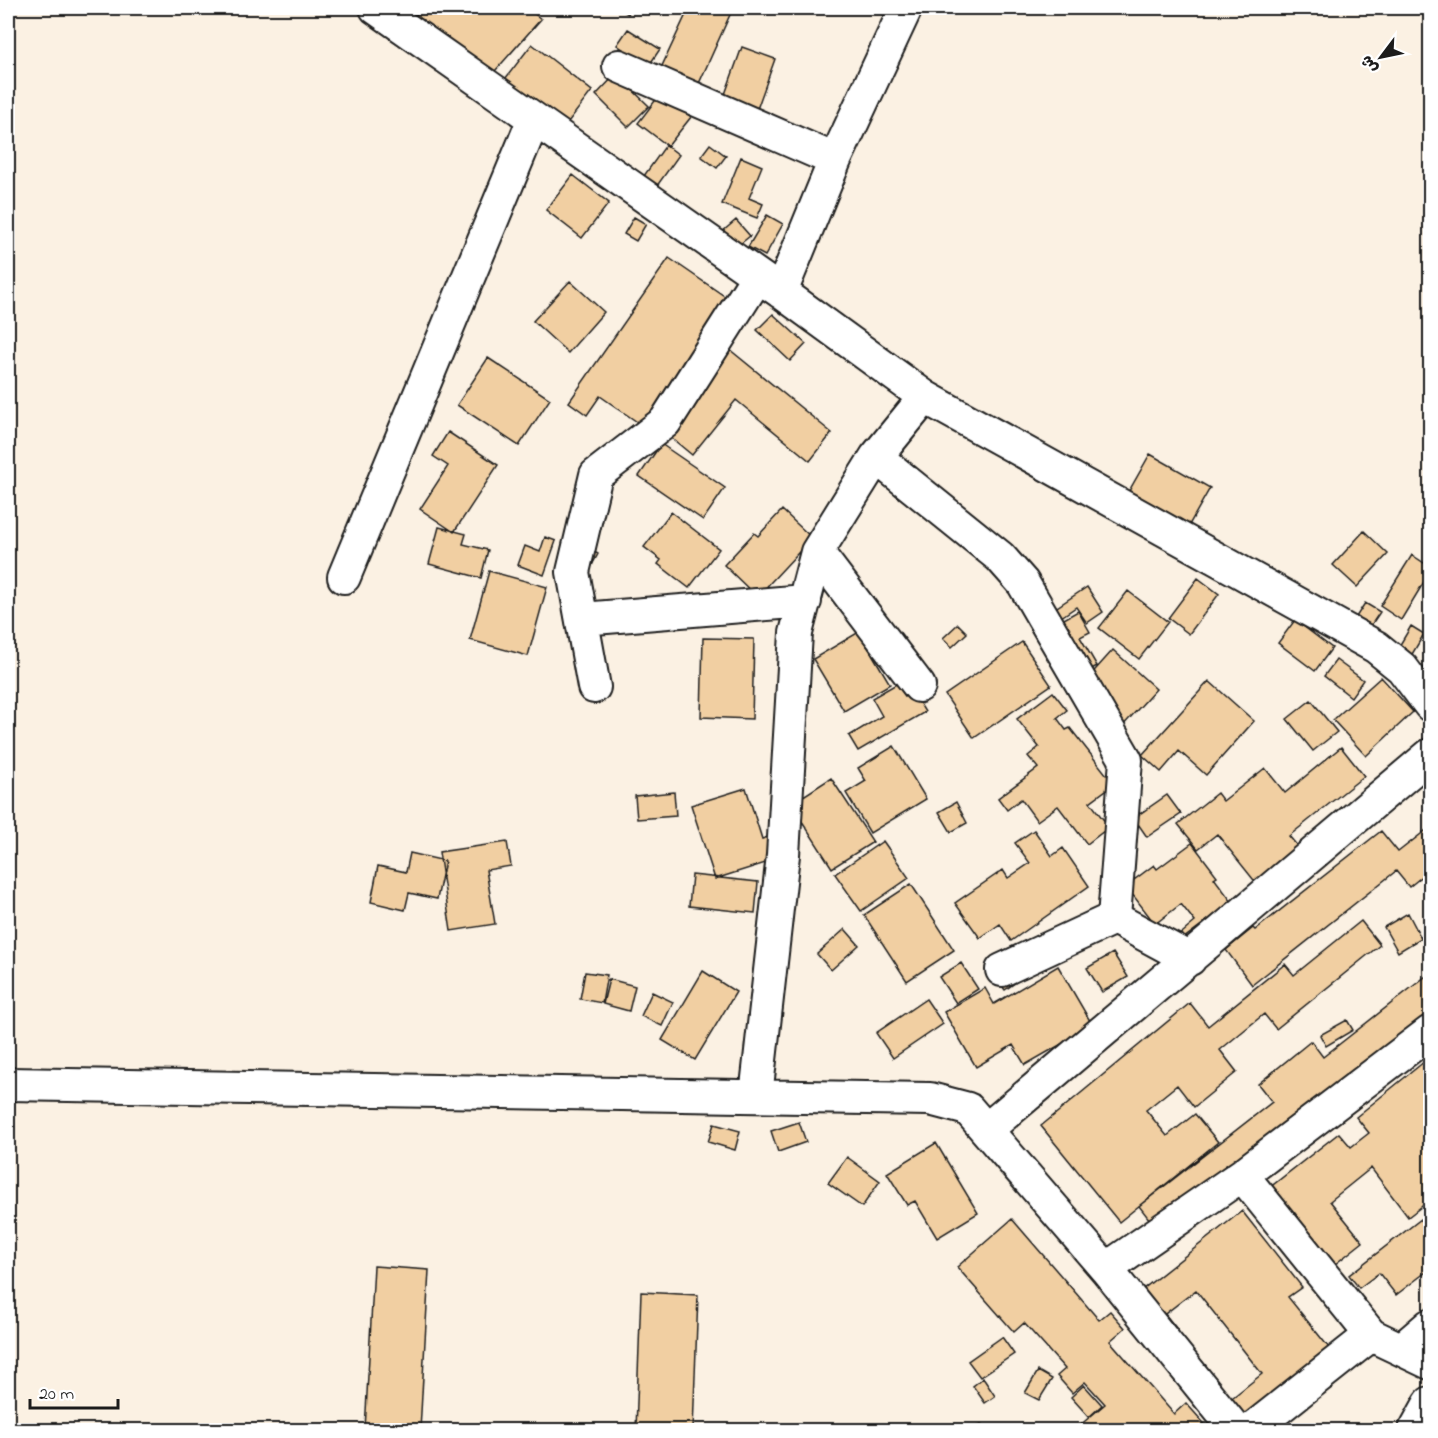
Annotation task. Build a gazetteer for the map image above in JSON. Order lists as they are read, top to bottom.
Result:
{
  "scale_bar": "20 m",
  "north": "bottom left"
}
